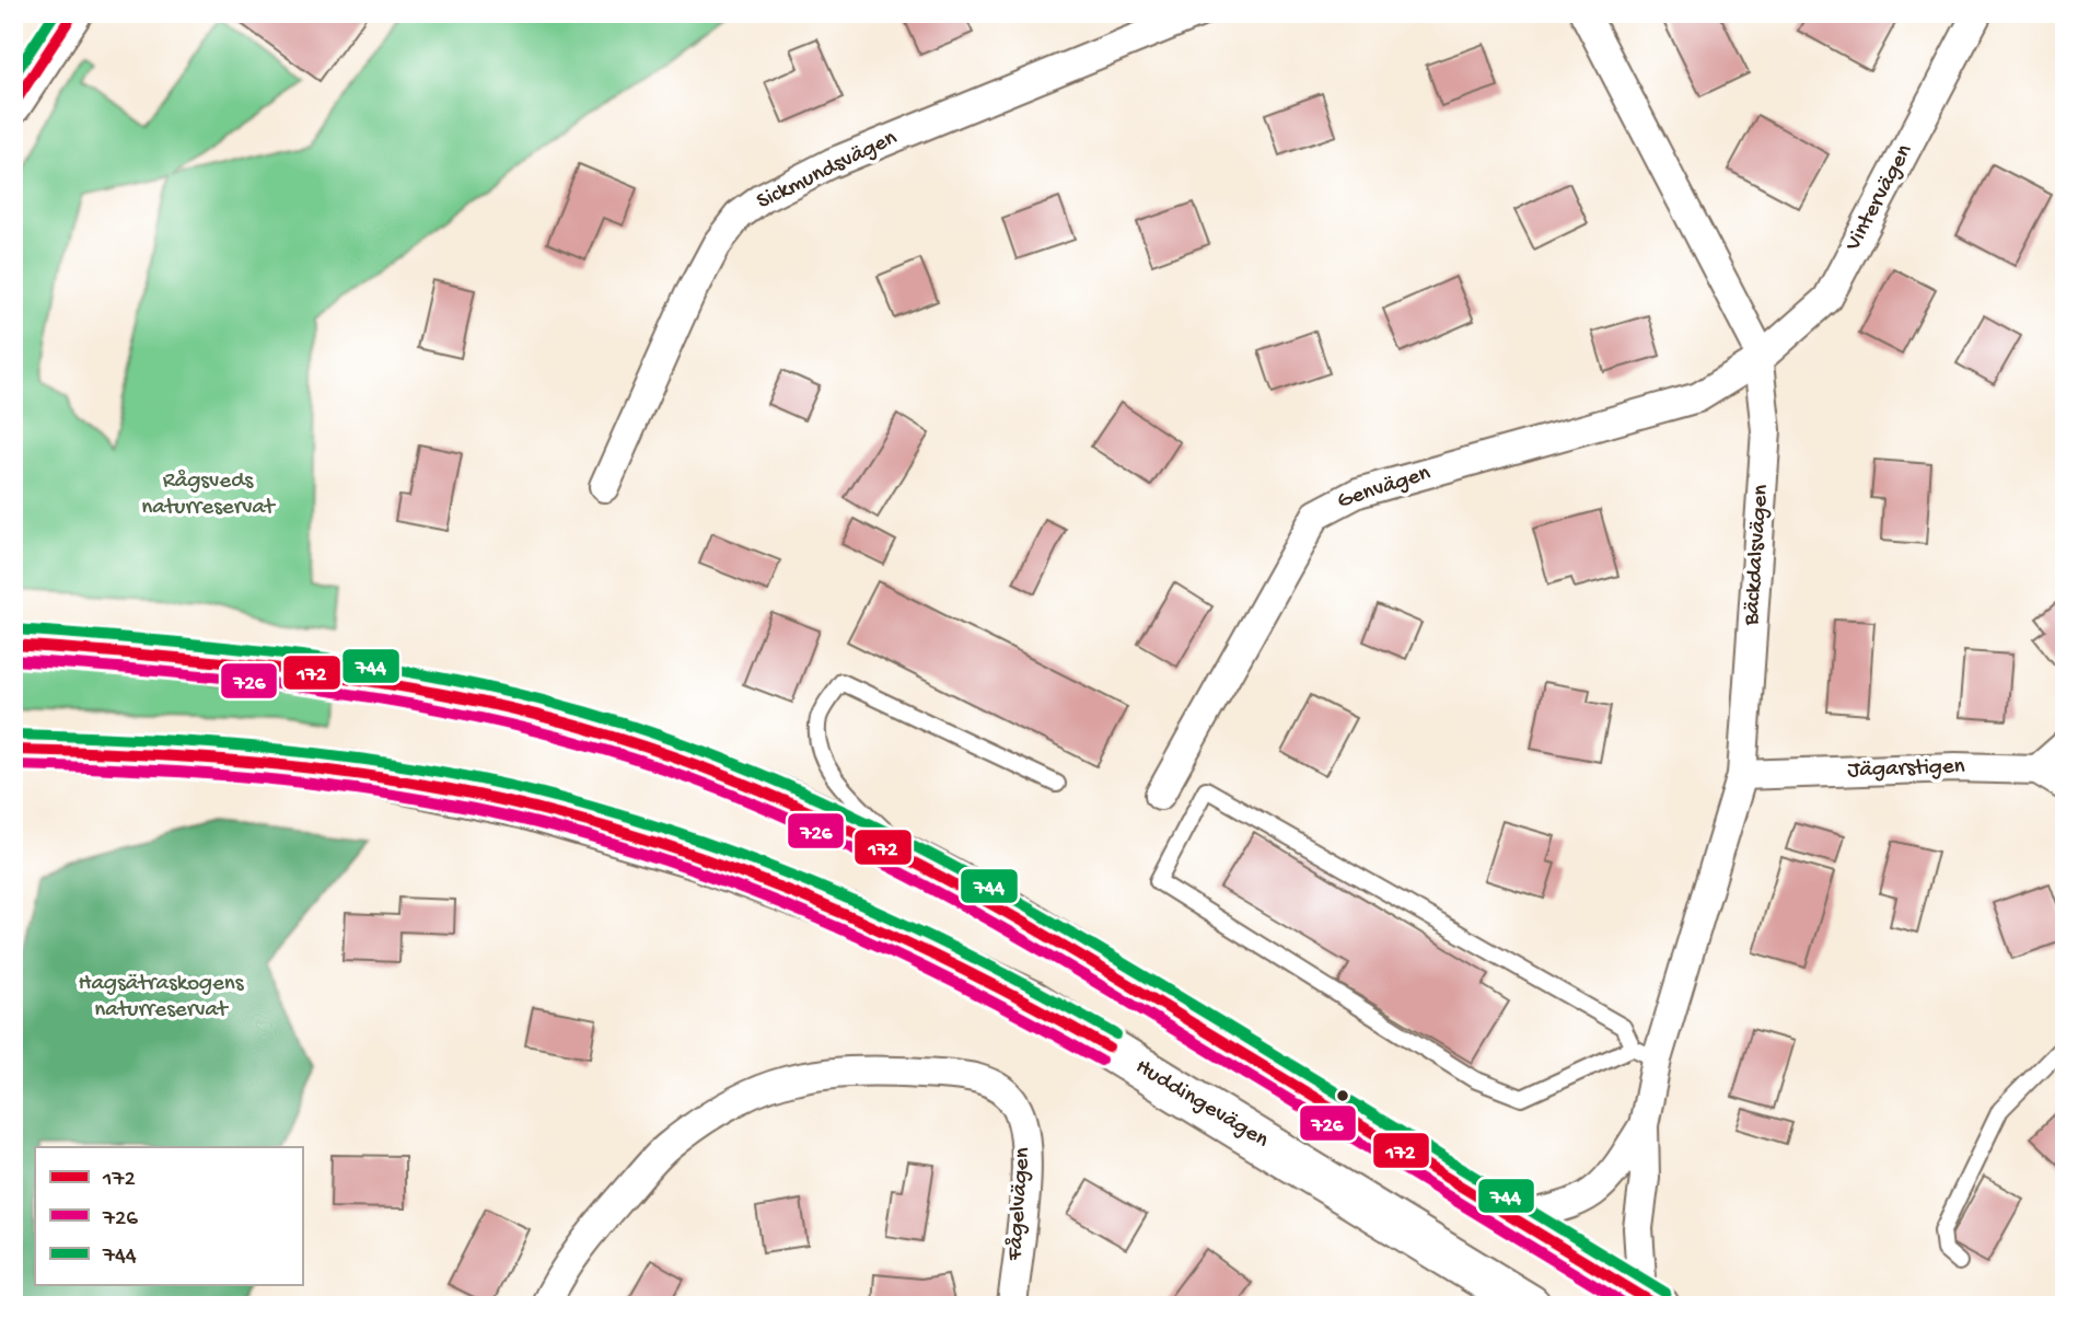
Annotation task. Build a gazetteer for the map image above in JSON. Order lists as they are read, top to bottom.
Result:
{
  "streets": {
    "main road": ["Huddingevägen"],
    "street": [
      "Sickmundsvägen",
      "Vintervägen",
      "Genvägen",
      "Bäckdalsvägen",
      "Jägarstigen",
      "Fågelvägen"
    ]
  },
  "crossings": [
    ["Vintervägen", "Genvägen"],
    ["Vintervägen", "Bäckdalsvägen"],
    ["Genvägen", "Bäckdalsvägen"],
    ["Bäckdalsvägen", "Jägarstigen"]
  ],
  "parks": ["Rågsveds naturreservat", "Hagsätraskogens naturreservat"],
  "lines": ["transit line 172", "transit line 744", "transit line 726"],
  "legend": ["172", "726", "744"]
}
